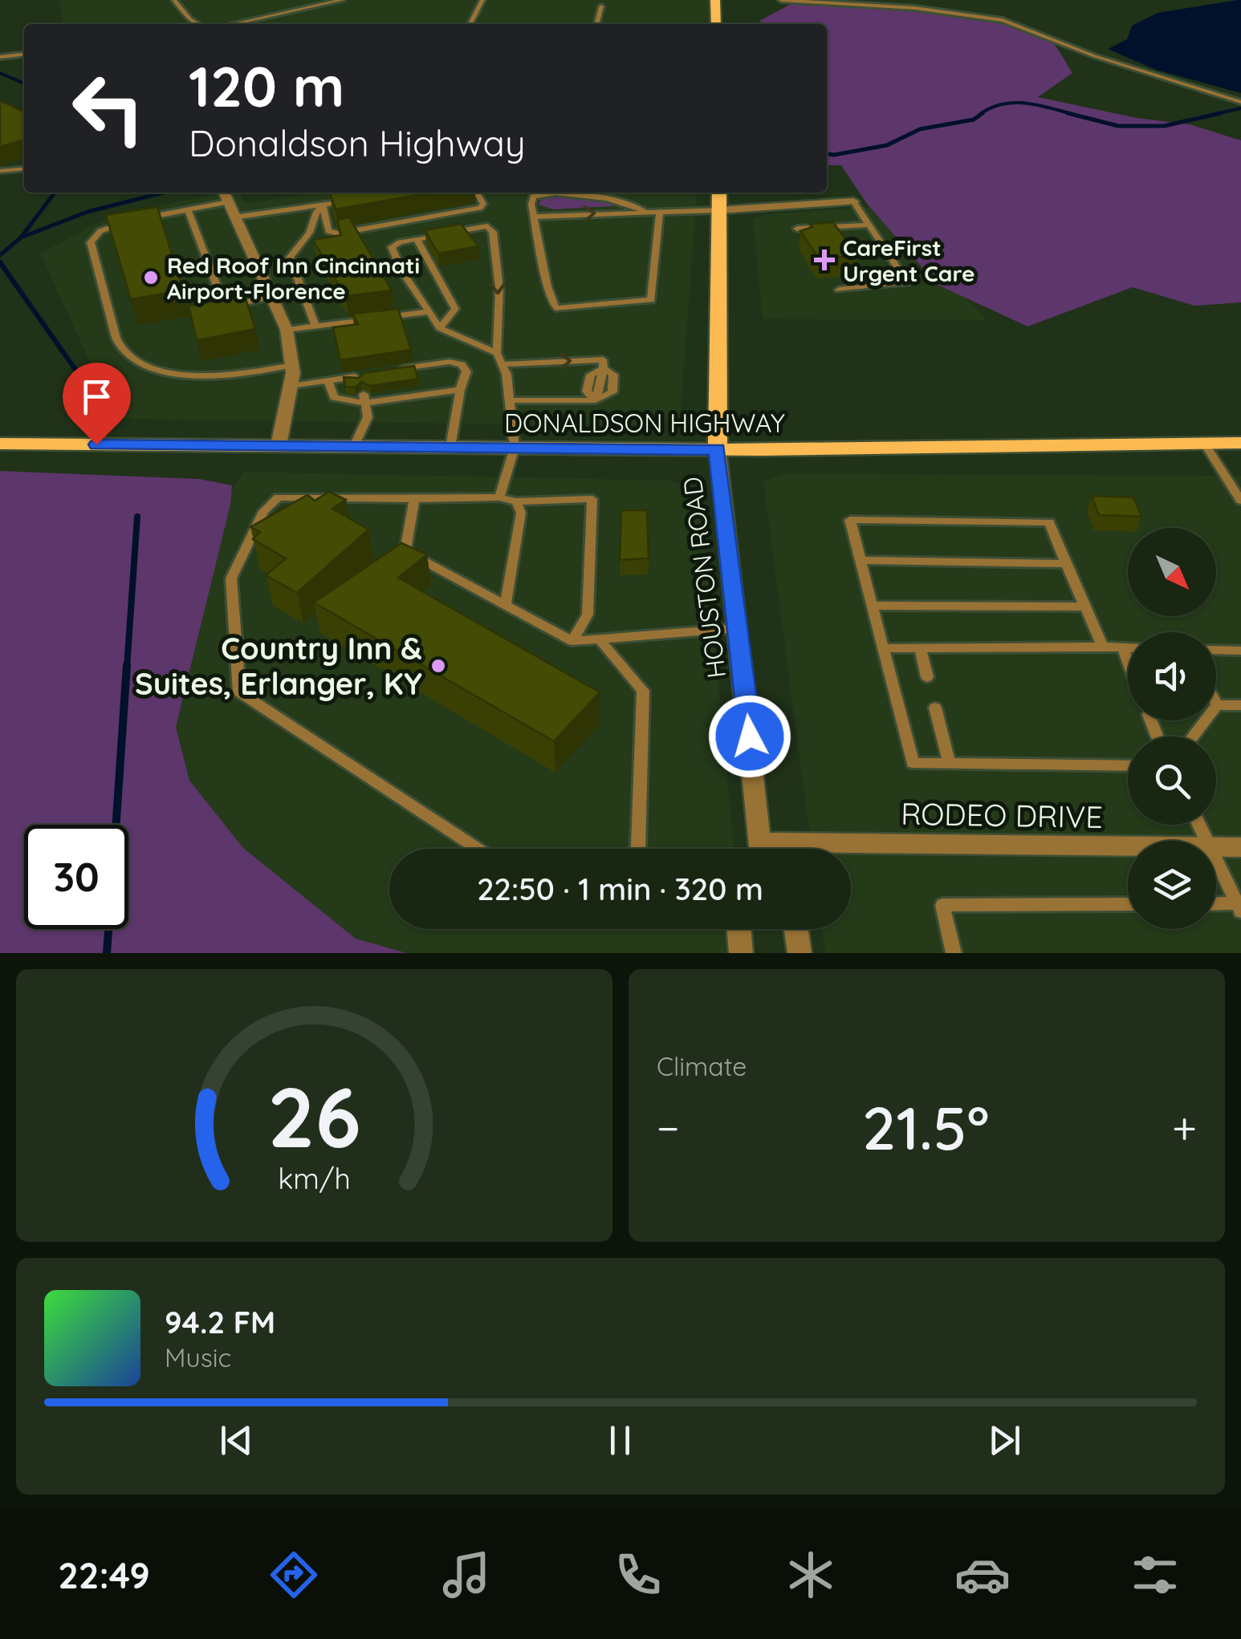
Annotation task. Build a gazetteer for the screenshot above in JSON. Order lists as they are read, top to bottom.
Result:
{
  "streets": {
    "main road": ["DONALDSON HIGHWAY", "HOUSTON ROAD"],
    "street": ["RODEO DRIVE"]
  },
  "crossings": [
    ["DONALDSON HIGHWAY", "HOUSTON ROAD"]
  ],
  "places": {
    "health": ["CareFirst Urgent Care"],
    "other": ["Red Roof Inn Cincinnati Airport-Florence", "Country Inn & Suites, Erlanger, KY"]
  },
  "north": "bottom right",
  "page": {
    "turn": ["120 m", "Donaldson Highway"],
    "limit": "30",
    "trip": "22:50 · 1 min · 320 m",
    "tile": "Climate",
    "heat": ["−", "21.5°", "+"],
    "song": ["94.2 FM", "Music"],
    "tabs": "22:49",
    "gauge": ["26", "km/h"]
  }
}
